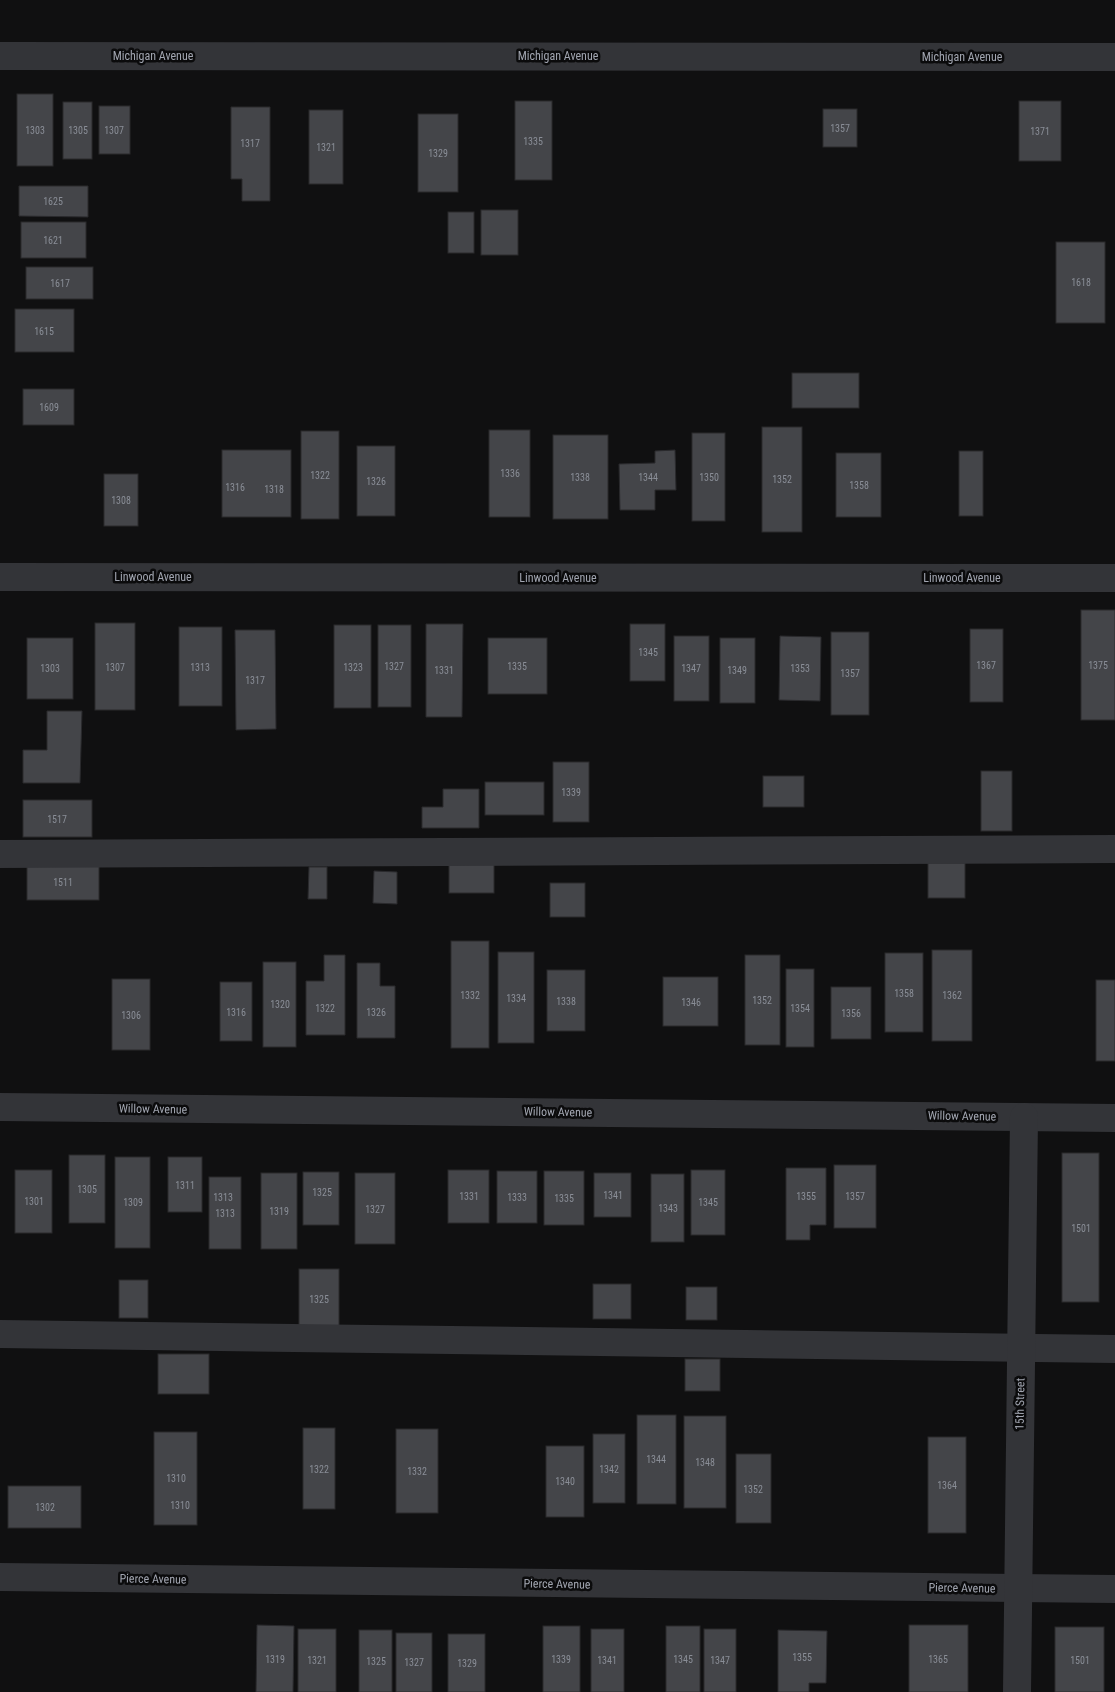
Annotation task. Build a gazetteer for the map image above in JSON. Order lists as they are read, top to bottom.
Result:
{
  "streets": {
    "street": [
      "Michigan Avenue",
      "Linwood Avenue",
      "Willow Avenue",
      "15th Street",
      "Pierce Avenue"
    ]
  },
  "crossings": [
    ["Willow Avenue", "15th Street"],
    ["15th Street", "Pierce Avenue"]
  ],
  "house_numbers": [
    "1357",
    "1303",
    "1305",
    "1307",
    "1371",
    "1335",
    "1317",
    "1321",
    "1329",
    "1625",
    "1621",
    "1618",
    "1617",
    "1615",
    "1609",
    "1336",
    "1322",
    "1338",
    "1344",
    "1350",
    "1352",
    "1326",
    "1358",
    "1316",
    "1318",
    "1308",
    "1345",
    "1367",
    "1375",
    "1327",
    "1335",
    "1307",
    "1313",
    "1323",
    "1303",
    "1347",
    "1353",
    "1331",
    "1349",
    "1357",
    "1317",
    "1339",
    "1517",
    "1511",
    "1358",
    "1332",
    "1362",
    "1334",
    "1352",
    "1338",
    "1346",
    "1320",
    "1322",
    "1354",
    "1316",
    "1326",
    "1356",
    "1306",
    "1311",
    "1305",
    "1325",
    "1341",
    "1331",
    "1355",
    "1357",
    "1313",
    "1333",
    "1335",
    "1301",
    "1309",
    "1345",
    "1343",
    "1327",
    "1319",
    "1313",
    "1501",
    "1325",
    "1344",
    "1348",
    "1322",
    "1342",
    "1332",
    "1310",
    "1340",
    "1364",
    "1352",
    "1310",
    "1302",
    "1355",
    "1319",
    "1339",
    "1345",
    "1365",
    "1321",
    "1341",
    "1347",
    "1501",
    "1325",
    "1327",
    "1329"
  ]
}
